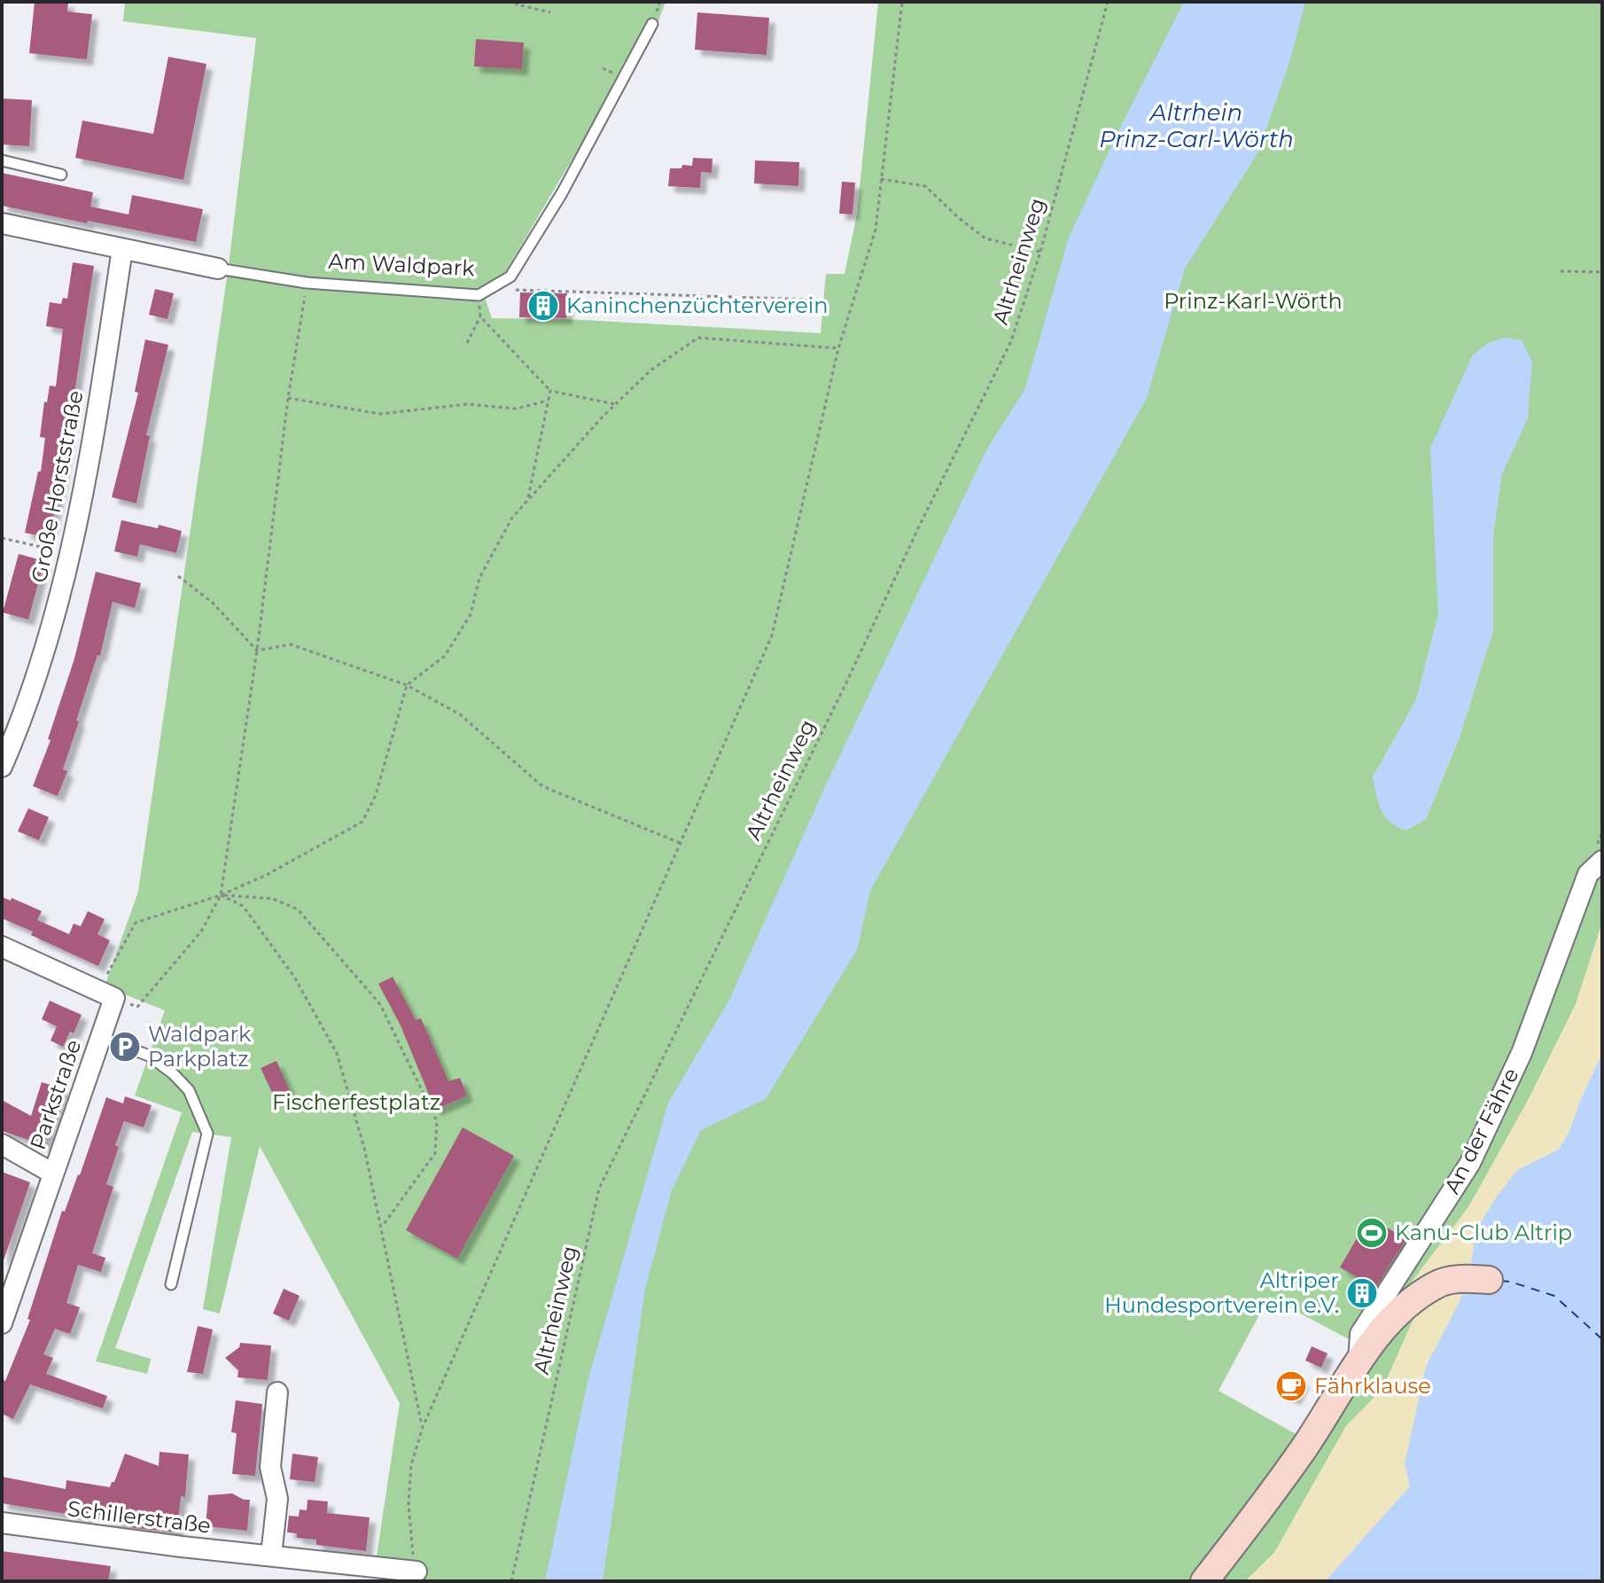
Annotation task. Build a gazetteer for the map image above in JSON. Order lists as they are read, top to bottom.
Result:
{
  "streets": {
    "street": [
      "Am Waldpark",
      "Große Horststraße",
      "Parkstraße",
      "An der Fähre",
      "Schillerstraße"
    ],
    "path": ["Altrheinweg"]
  },
  "crossings": [
    ["Am Waldpark", "Große Horststraße"]
  ],
  "water": ["Altrhein Prinz-Carl-Wörth"],
  "parks": ["Prinz-Karl-Wörth", "Fischerfestplatz"],
  "places": {
    "building": ["Kaninchenzüchterverein", "Altriper Hundesportverein e.V."],
    "parking": ["Waldpark Parkplatz"],
    "sports": ["Kanu-Club Altrip"],
    "cafe": ["Fährklause"]
  }
}
